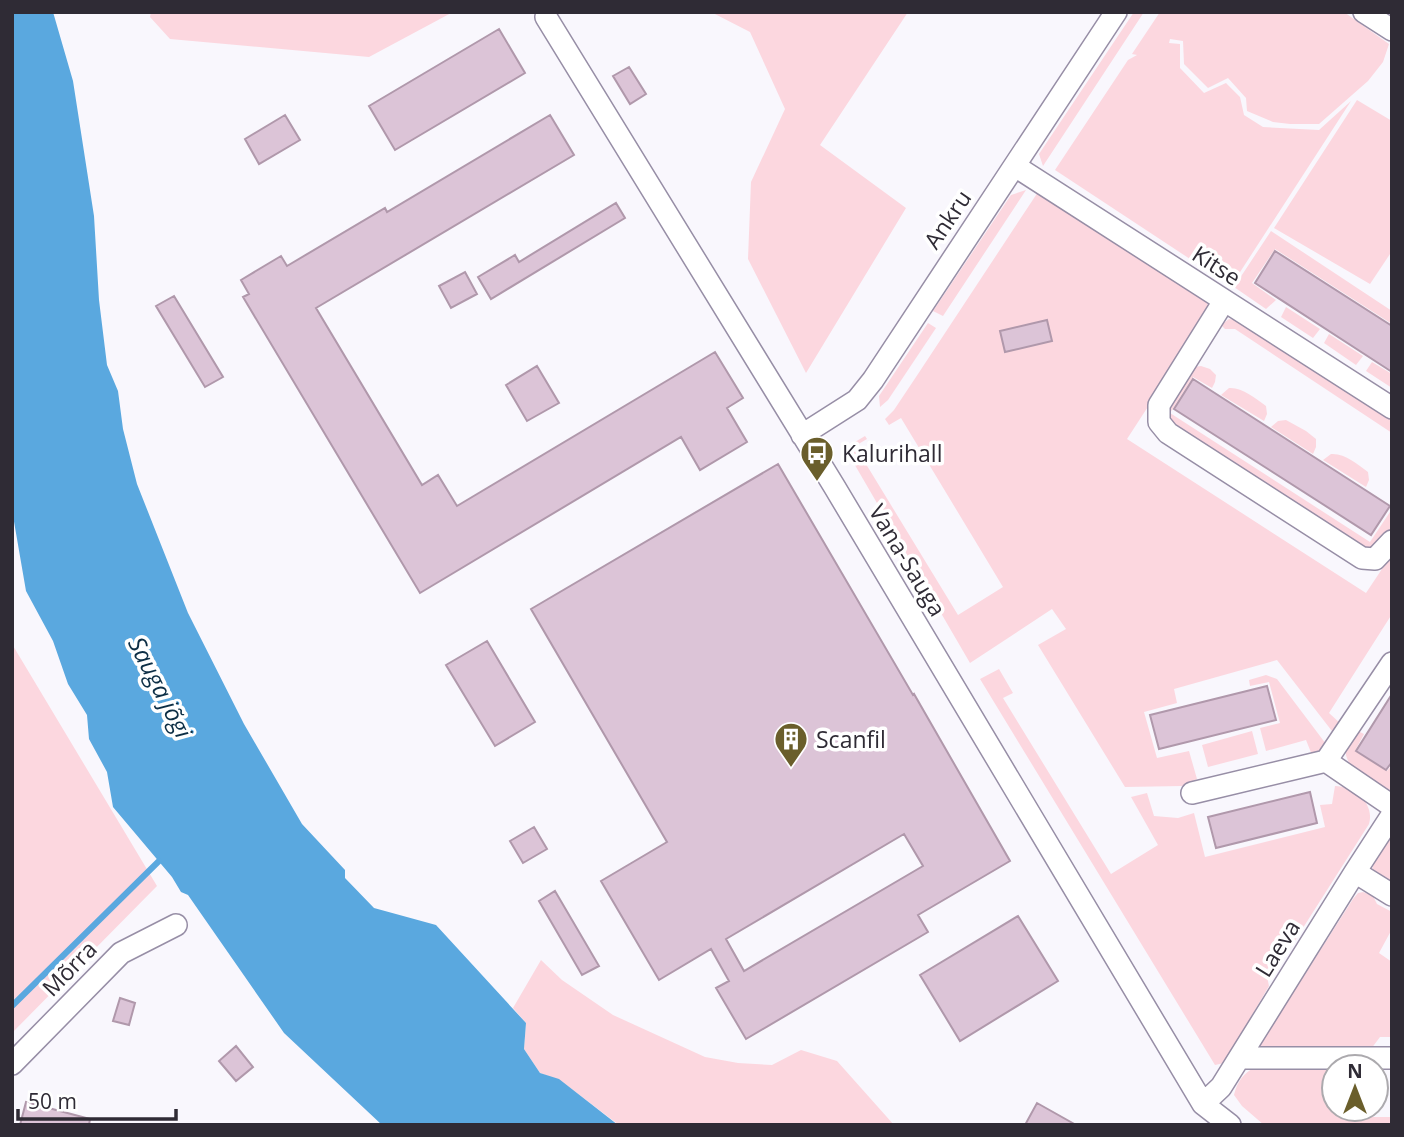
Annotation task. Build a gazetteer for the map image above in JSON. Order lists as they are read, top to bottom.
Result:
{
  "streets": {
    "street": [
      "Ankru",
      "Kitse",
      "Vana-Sauga",
      "Laeva",
      "Mõrra"
    ]
  },
  "crossings": [
    ["Ankru", "Kitse"],
    ["Ankru", "Vana-Sauga"],
    ["Vana-Sauga", "Laeva"]
  ],
  "water": ["Sauga jõgi"],
  "places": {
    "bus stop": ["Kalurihall"],
    "building": ["Scanfil"]
  },
  "scale_bar": "50 m",
  "north": "top"
}
